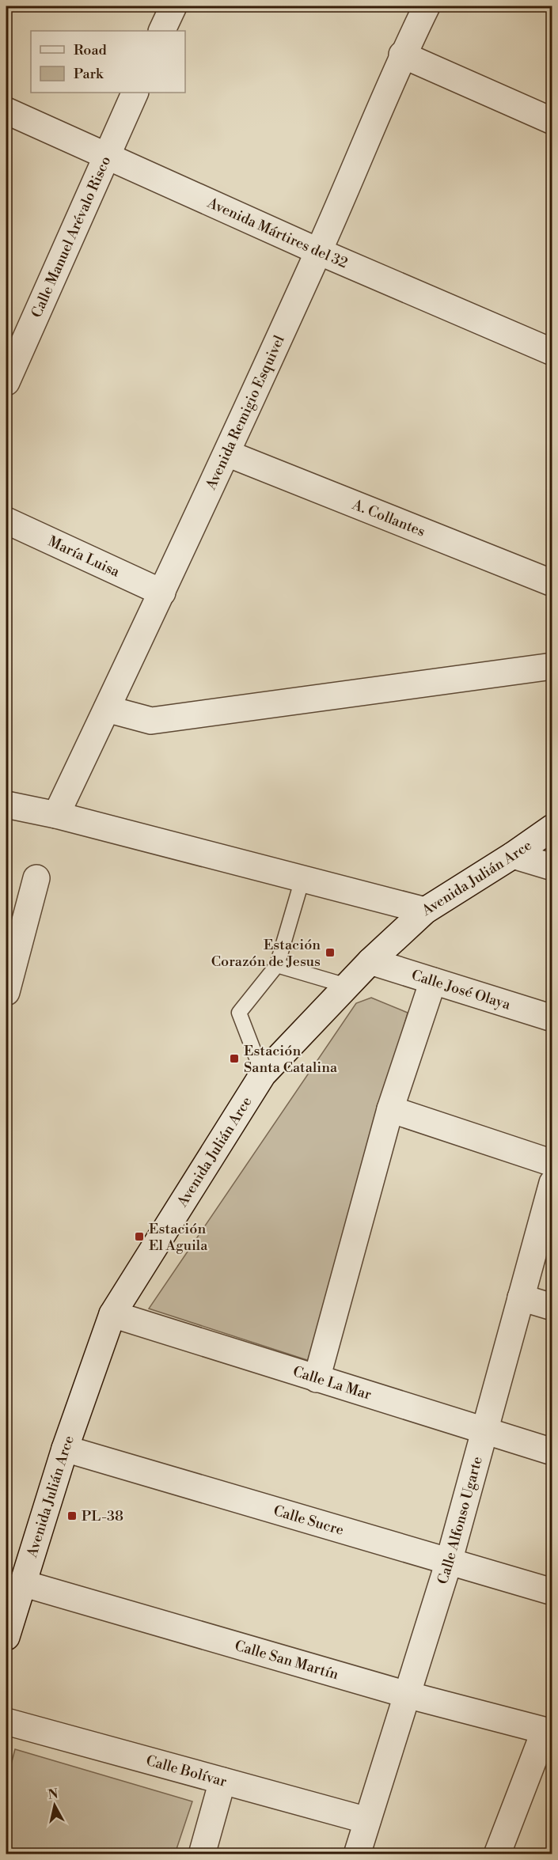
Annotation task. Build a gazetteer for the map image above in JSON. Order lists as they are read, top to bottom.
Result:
{
  "streets": {
    "street": [
      "Avenida Mártires del 32",
      "Calle Manuel Arévalo Risco",
      "Avenida Remigio Esquivel",
      "A. Collantes",
      "María Luisa",
      "Avenida Julián Arce",
      "Calle José Olaya",
      "Calle La Mar",
      "Calle Sucre",
      "Calle Alfonso Ugarte",
      "Calle San Martín",
      "Calle Bolívar"
    ]
  },
  "crossings": [
    ["Avenida Mártires del 32", "Calle Manuel Arévalo Risco"],
    ["Avenida Mártires del 32", "Avenida Remigio Esquivel"],
    ["Avenida Remigio Esquivel", "A. Collantes"],
    ["Avenida Remigio Esquivel", "María Luisa"],
    ["Avenida Julián Arce", "Calle José Olaya"],
    ["Avenida Julián Arce", "Calle La Mar"],
    ["Avenida Julián Arce", "Calle Sucre"],
    ["Avenida Julián Arce", "Calle San Martín"],
    ["Calle La Mar", "Calle Alfonso Ugarte"],
    ["Calle Sucre", "Calle Alfonso Ugarte"],
    ["Calle Alfonso Ugarte", "Calle San Martín"],
    ["Calle Alfonso Ugarte", "Calle Bolívar"]
  ],
  "places": {
    "transit": [
      "Estación Corazón de Jesus",
      "Estación Santa Catalina",
      "Estación El Aguila",
      "PL-38"
    ]
  },
  "legend": ["Road", "Park"],
  "north": "top"
}
